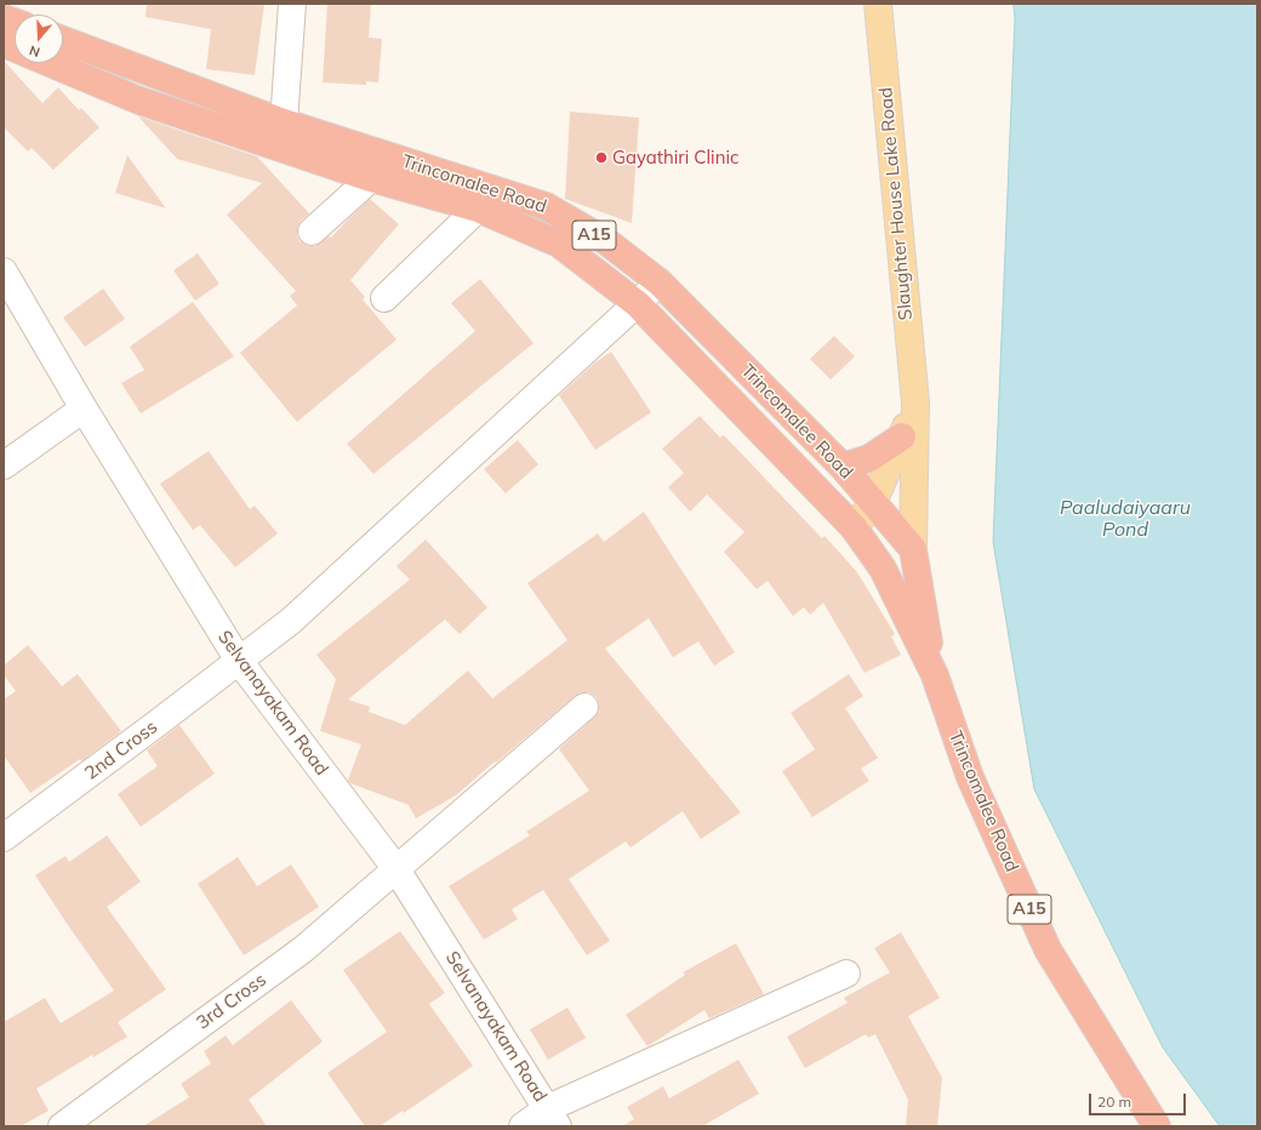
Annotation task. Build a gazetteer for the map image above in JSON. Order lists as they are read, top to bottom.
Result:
{
  "streets": {
    "highway": ["Trincomalee Road", "A15"],
    "main road": ["Slaughter House Lake Road"],
    "street": ["Selvanayakam Road", "2nd Cross", "3rd Cross"]
  },
  "crossings": [
    ["Trincomalee Road", "Slaughter House Lake Road"],
    ["Trincomalee Road", "2nd Cross"],
    ["Selvanayakam Road", "2nd Cross"],
    ["Selvanayakam Road", "3rd Cross"]
  ],
  "water": ["Paaludaiyaaru Pond"],
  "places": ["Gayathiri Clinic"],
  "scale_bar": "20 m",
  "north": "bottom"
}
